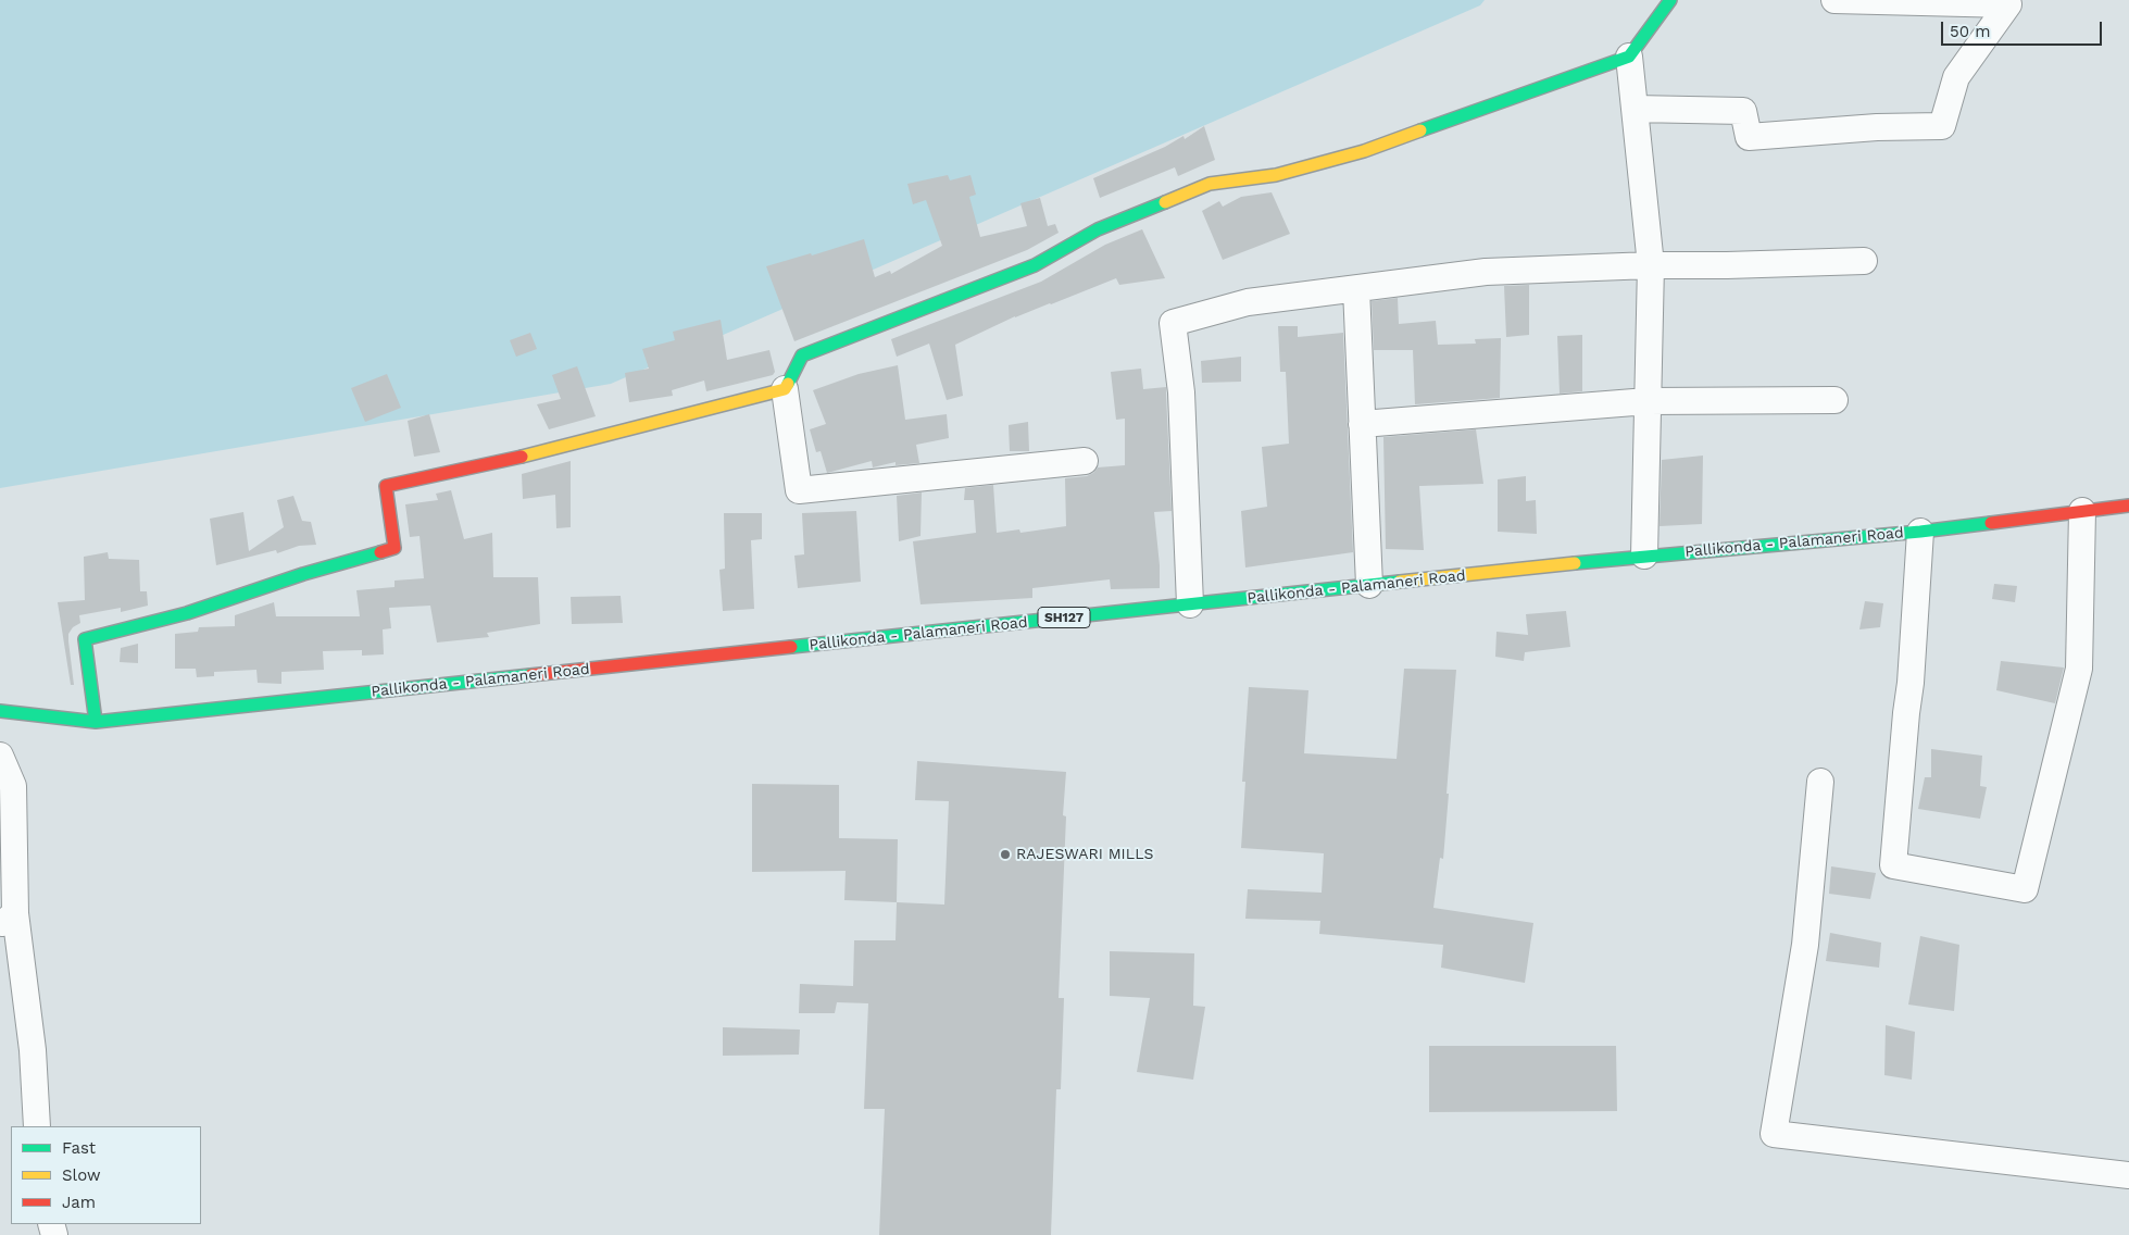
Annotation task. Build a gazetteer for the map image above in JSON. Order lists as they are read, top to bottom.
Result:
{
  "streets": {
    "main road": ["Pallikonda - Palamaneri Road", "SH127"]
  },
  "places": ["RAJESWARI MILLS"],
  "legend": ["Fast", "Slow", "Jam"],
  "scale_bar": "50 m"
}
